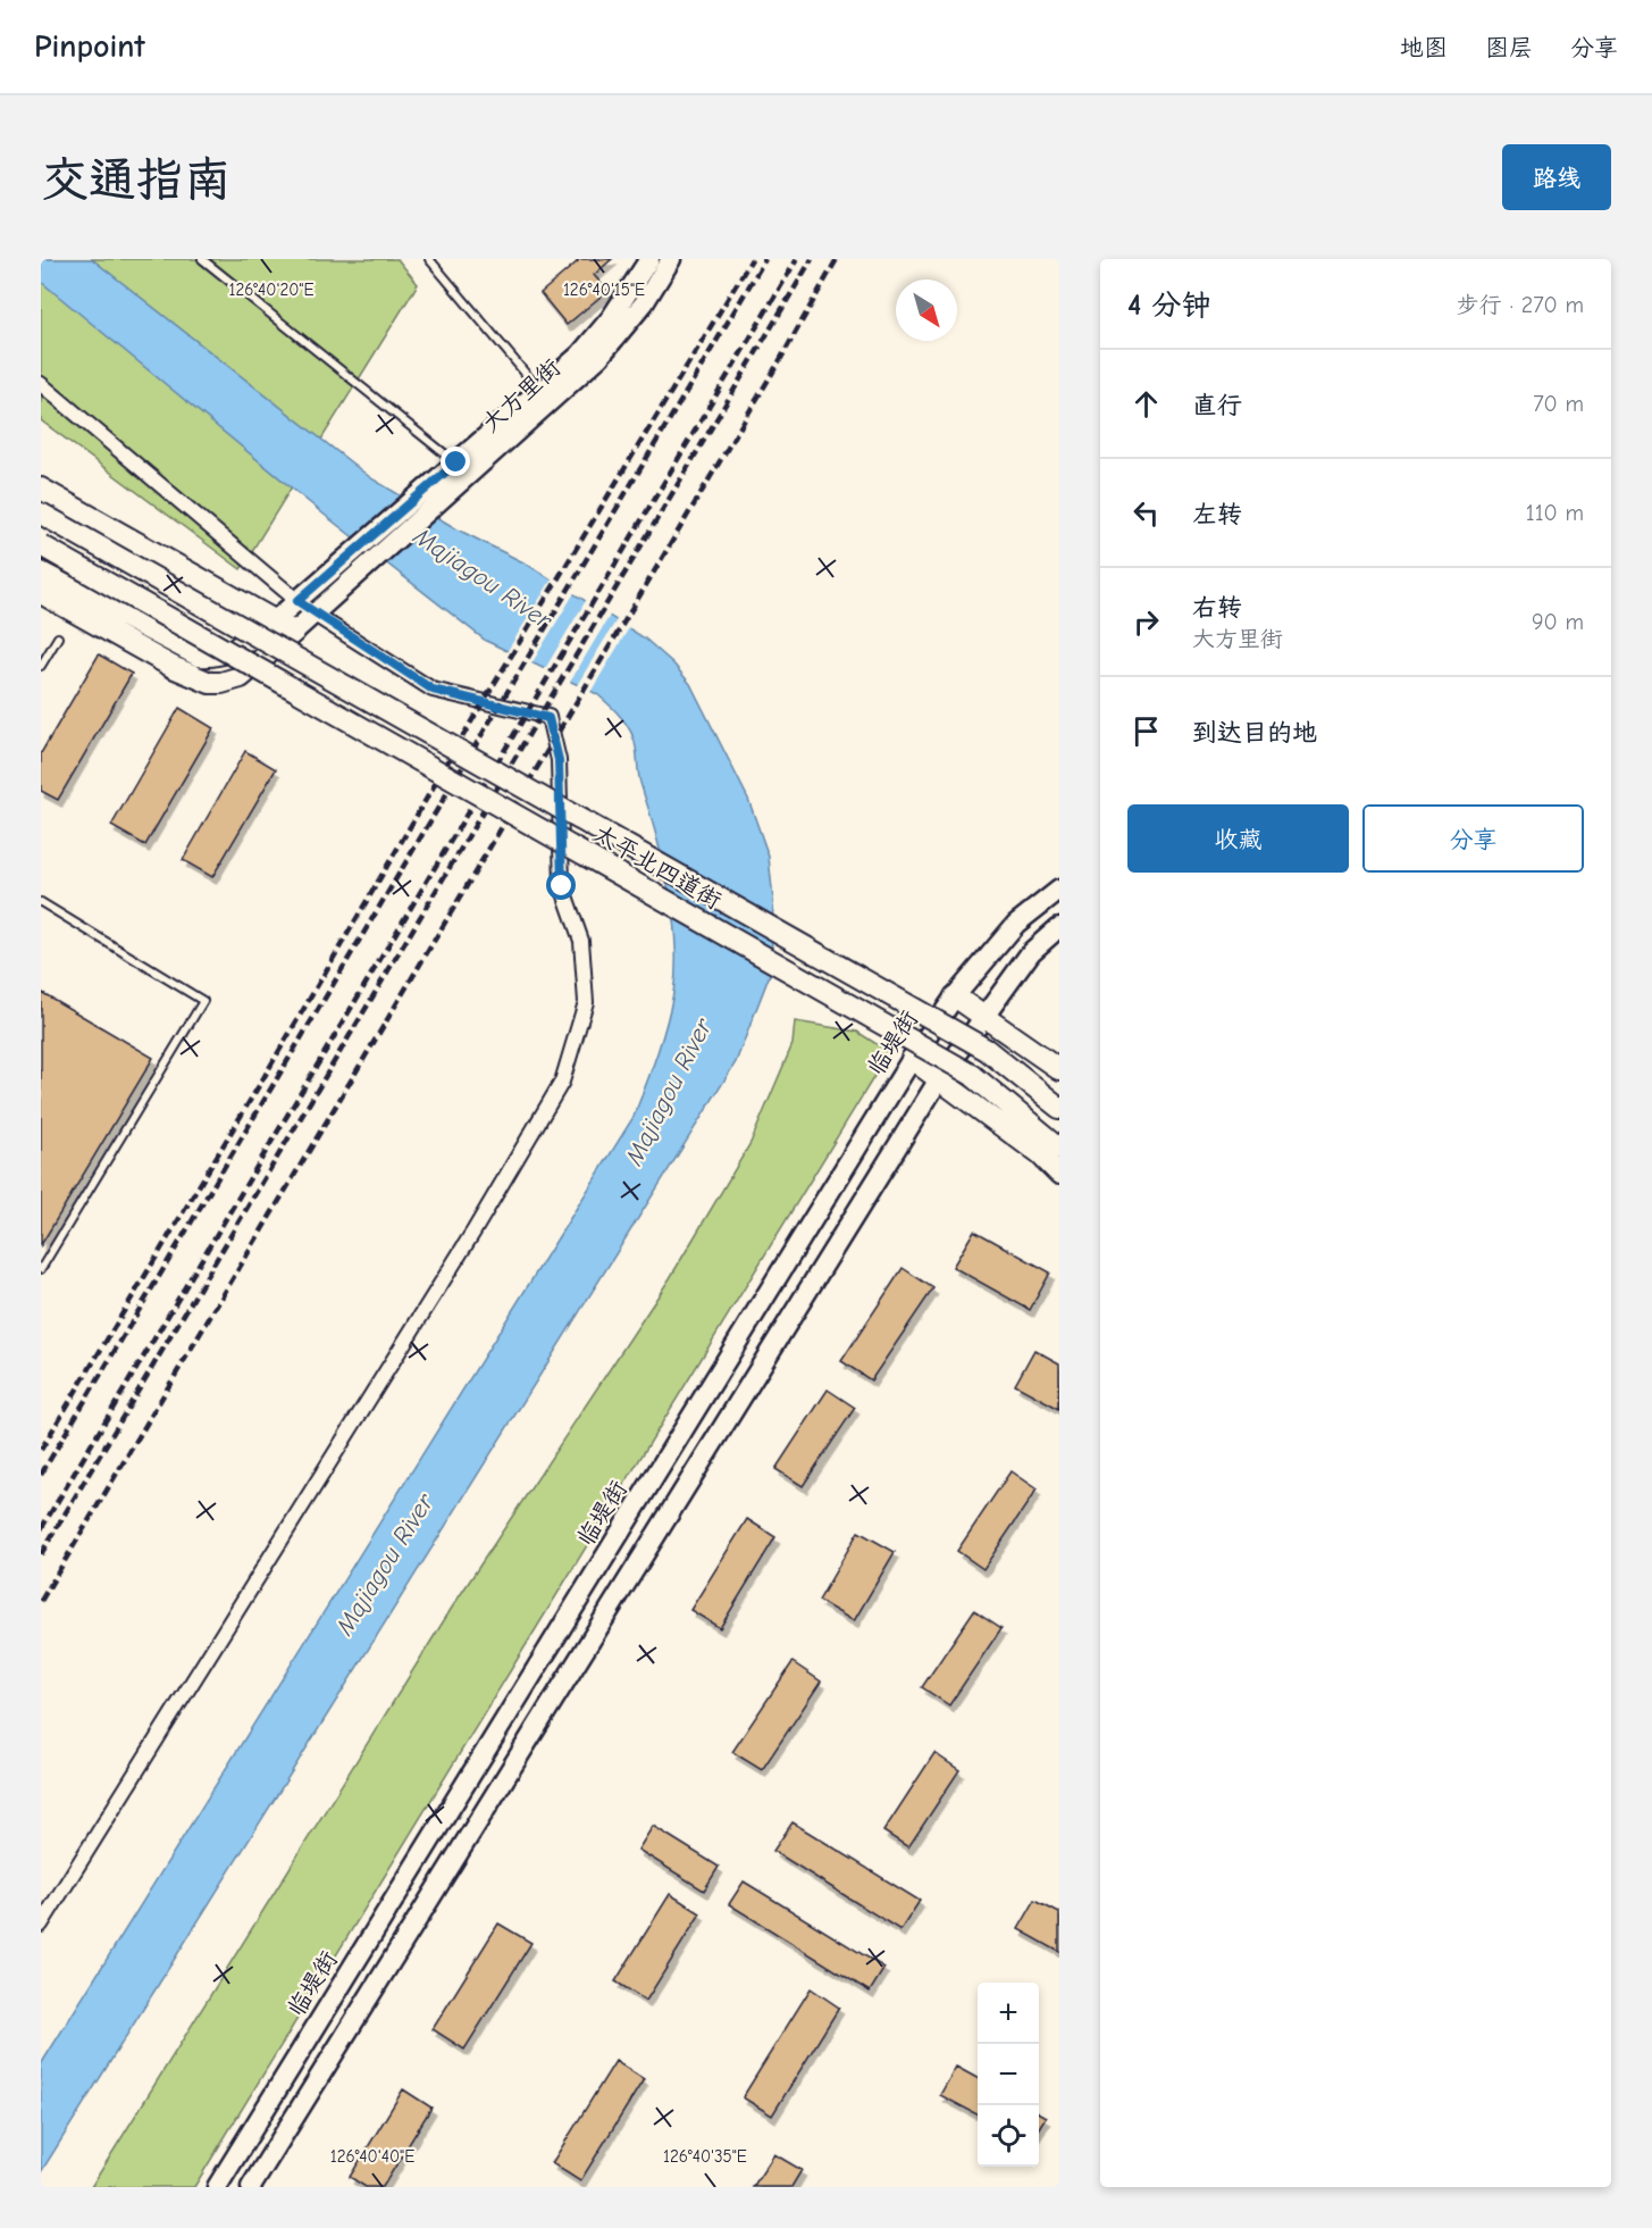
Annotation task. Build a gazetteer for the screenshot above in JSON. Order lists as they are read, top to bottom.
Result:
{
  "streets": {
    "main road": ["太平北四道街"],
    "street": ["大方里街", "临堤街"]
  },
  "water": ["Majiagou River"],
  "north": "bottom right",
  "page": {
    "header": "Pinpoint",
    "nav": ["地图", "图层", "分享"],
    "buttons": [
      "路线",
      ["收藏", "分享"]
    ],
    "title": "交通指南",
    "heading": ["4 分钟", "步行 · 270 m"],
    "list": [
      ["直行", "70 m"],
      ["左转", "110 m"],
      ["右转", "大方里街", "90 m"],
      "到达目的地"
    ],
    "map_buttons": ["+", "−"]
  },
  "coordinates": [
    "126°40'20\"E",
    "126°40'15\"E",
    "126°40'40\"E",
    "126°40'35\"E"
  ]
}
